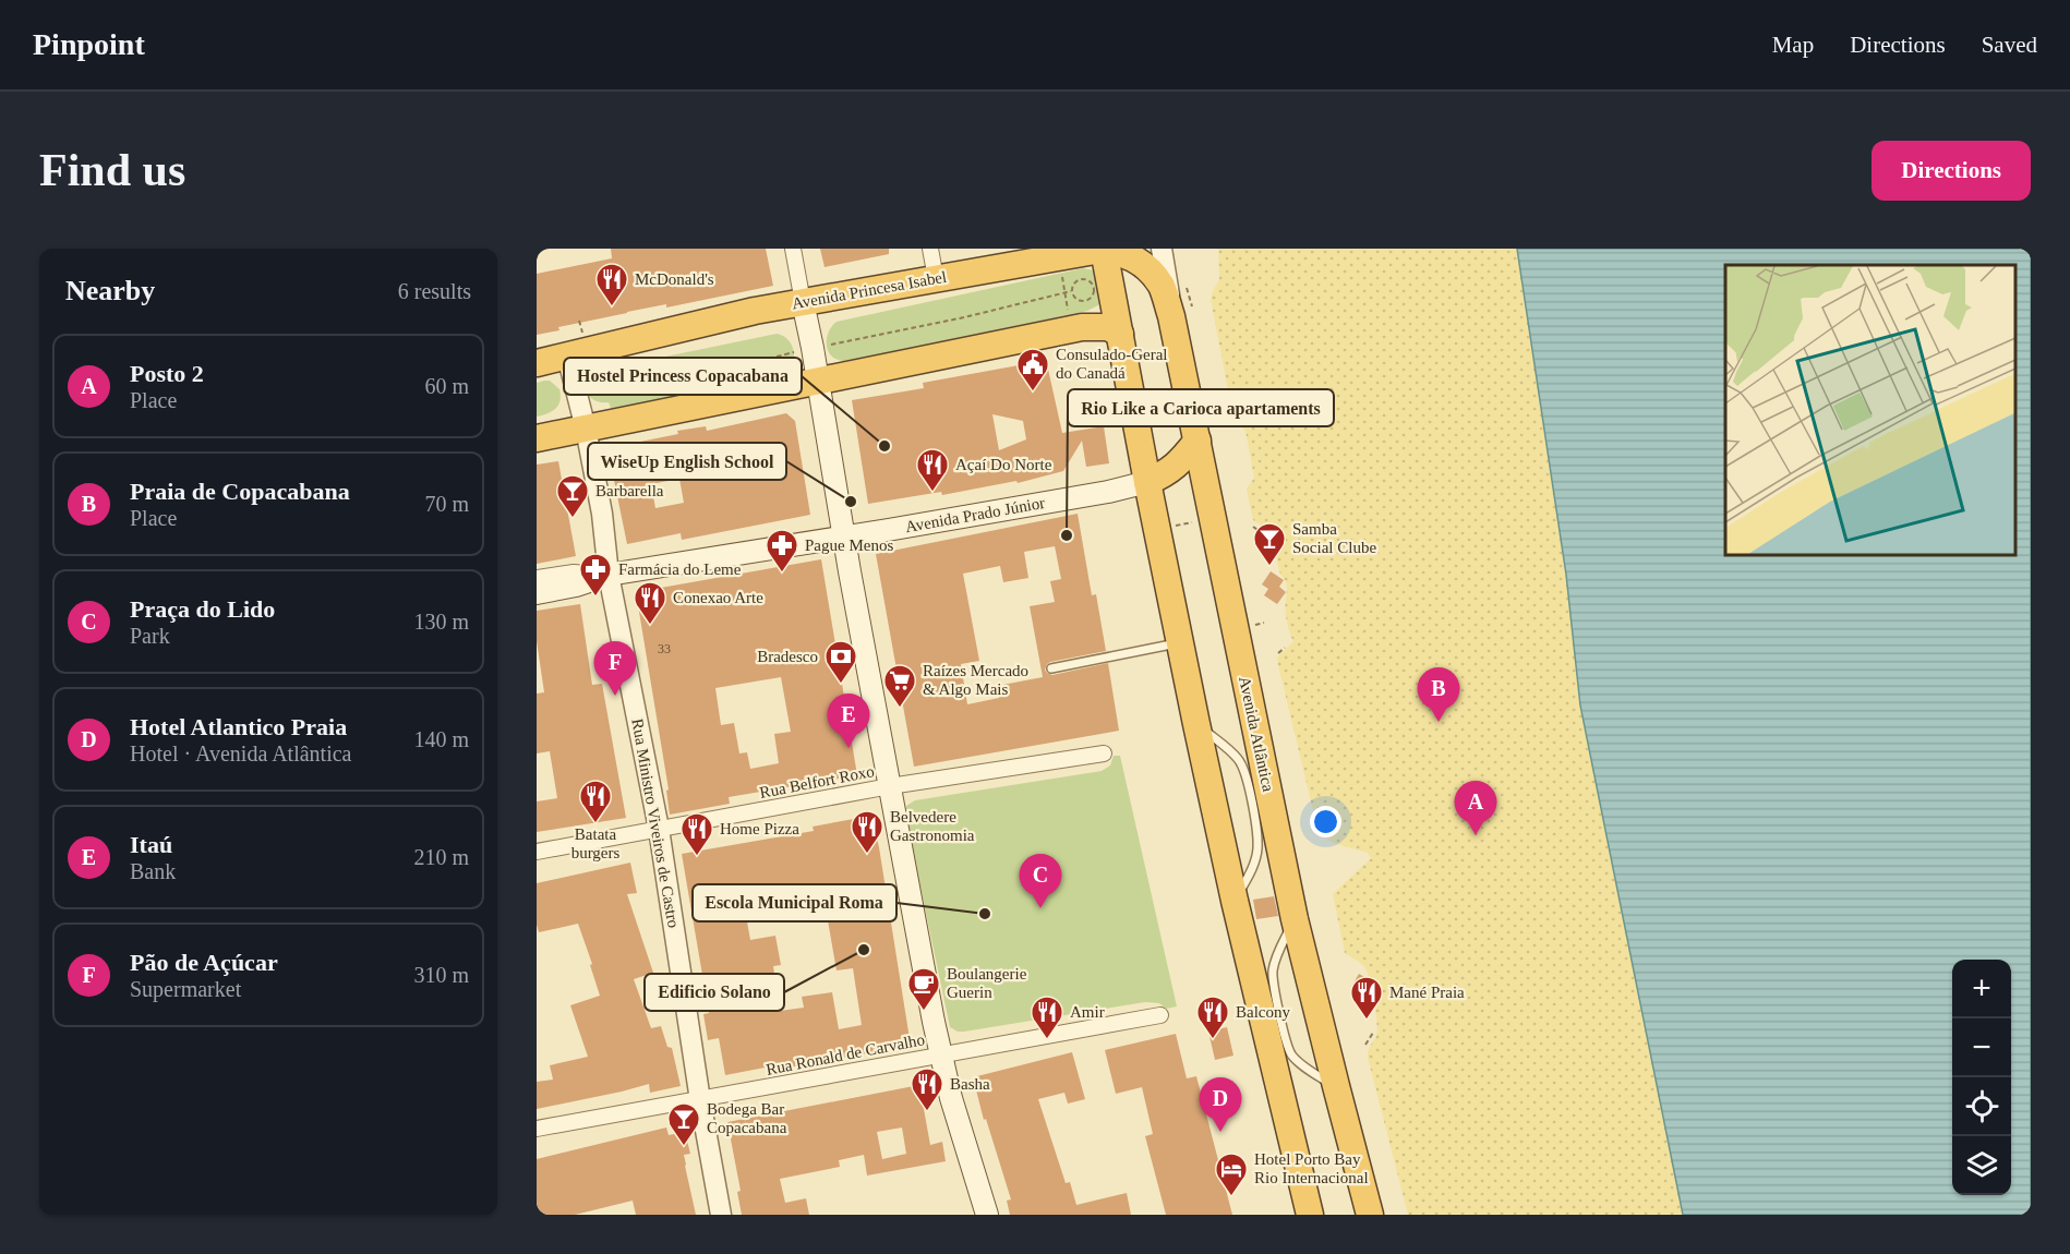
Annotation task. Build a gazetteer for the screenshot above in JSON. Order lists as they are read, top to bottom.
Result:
{
  "streets": {
    "highway": ["Avenida Princesa Isabel", "Avenida Atlântica"],
    "main road": ["Avenida Prado Júnior"],
    "street": ["Rua Belfort Roxo", "Rua Ministro Viveiros de Castro", "Rua Ronald de Carvalho"]
  },
  "crossings": [
    ["Avenida Princesa Isabel", "Avenida Atlântica"],
    ["Avenida Princesa Isabel", "Rua Ministro Viveiros de Castro"],
    ["Avenida Prado Júnior", "Rua Ministro Viveiros de Castro"],
    ["Rua Belfort Roxo", "Rua Ministro Viveiros de Castro"],
    ["Rua Ministro Viveiros de Castro", "Rua Ronald de Carvalho"]
  ],
  "places": {
    "restaurant": [
      "McDonald's",
      "Açaí Do Norte",
      "Conexao Arte",
      "Batata burgers",
      "Belvedere Gastronomia",
      "Home Pizza",
      "Mané Praia",
      "Amir",
      "Balcony",
      "Basha"
    ],
    "public building": ["Consulado-Geral do Canadá"],
    "other": [
      "Hostel Princess Copacabana",
      "WiseUp English School",
      "Rio Like a Carioca apartaments",
      "Escola Municipal Roma",
      "Edificio Solano"
    ],
    "bar": ["Barbarella", "Samba Social Clube", "Bodega Bar Copacabana"],
    "pharmacy": ["Pague Menos", "Farmácia do Leme"],
    "bank": ["Bradesco"],
    "supermarket": ["Raízes Mercado & Algo Mais"],
    "cafe": ["Boulangerie Guerin"],
    "hotel": ["Hotel Porto Bay Rio Internacional"]
  },
  "house_numbers": ["33"],
  "page": {
    "header": "Pinpoint",
    "nav": ["Map", "Directions", "Saved"],
    "buttons": "Directions",
    "title": "Find us",
    "heading": ["Nearby", "6 results"],
    "list": [
      {
        "mark": "A",
        "name": "Posto 2",
        "note": "Place",
        "value": "60 m"
      },
      {
        "mark": "B",
        "name": "Praia de Copacabana",
        "note": "Place",
        "value": "70 m"
      },
      {
        "mark": "C",
        "name": "Praça do Lido",
        "note": "Park",
        "value": "130 m"
      },
      {
        "mark": "D",
        "name": "Hotel Atlantico Praia",
        "note": "Hotel · Avenida Atlântica",
        "value": "140 m"
      },
      {
        "mark": "E",
        "name": "Itaú",
        "note": "Bank",
        "value": "210 m"
      },
      {
        "mark": "F",
        "name": "Pão de Açúcar",
        "note": "Supermarket",
        "value": "310 m"
      }
    ],
    "pins": [
      "F",
      "B",
      "E",
      "A",
      "C",
      "D"
    ],
    "map_buttons": ["+", "−"]
  }
}
